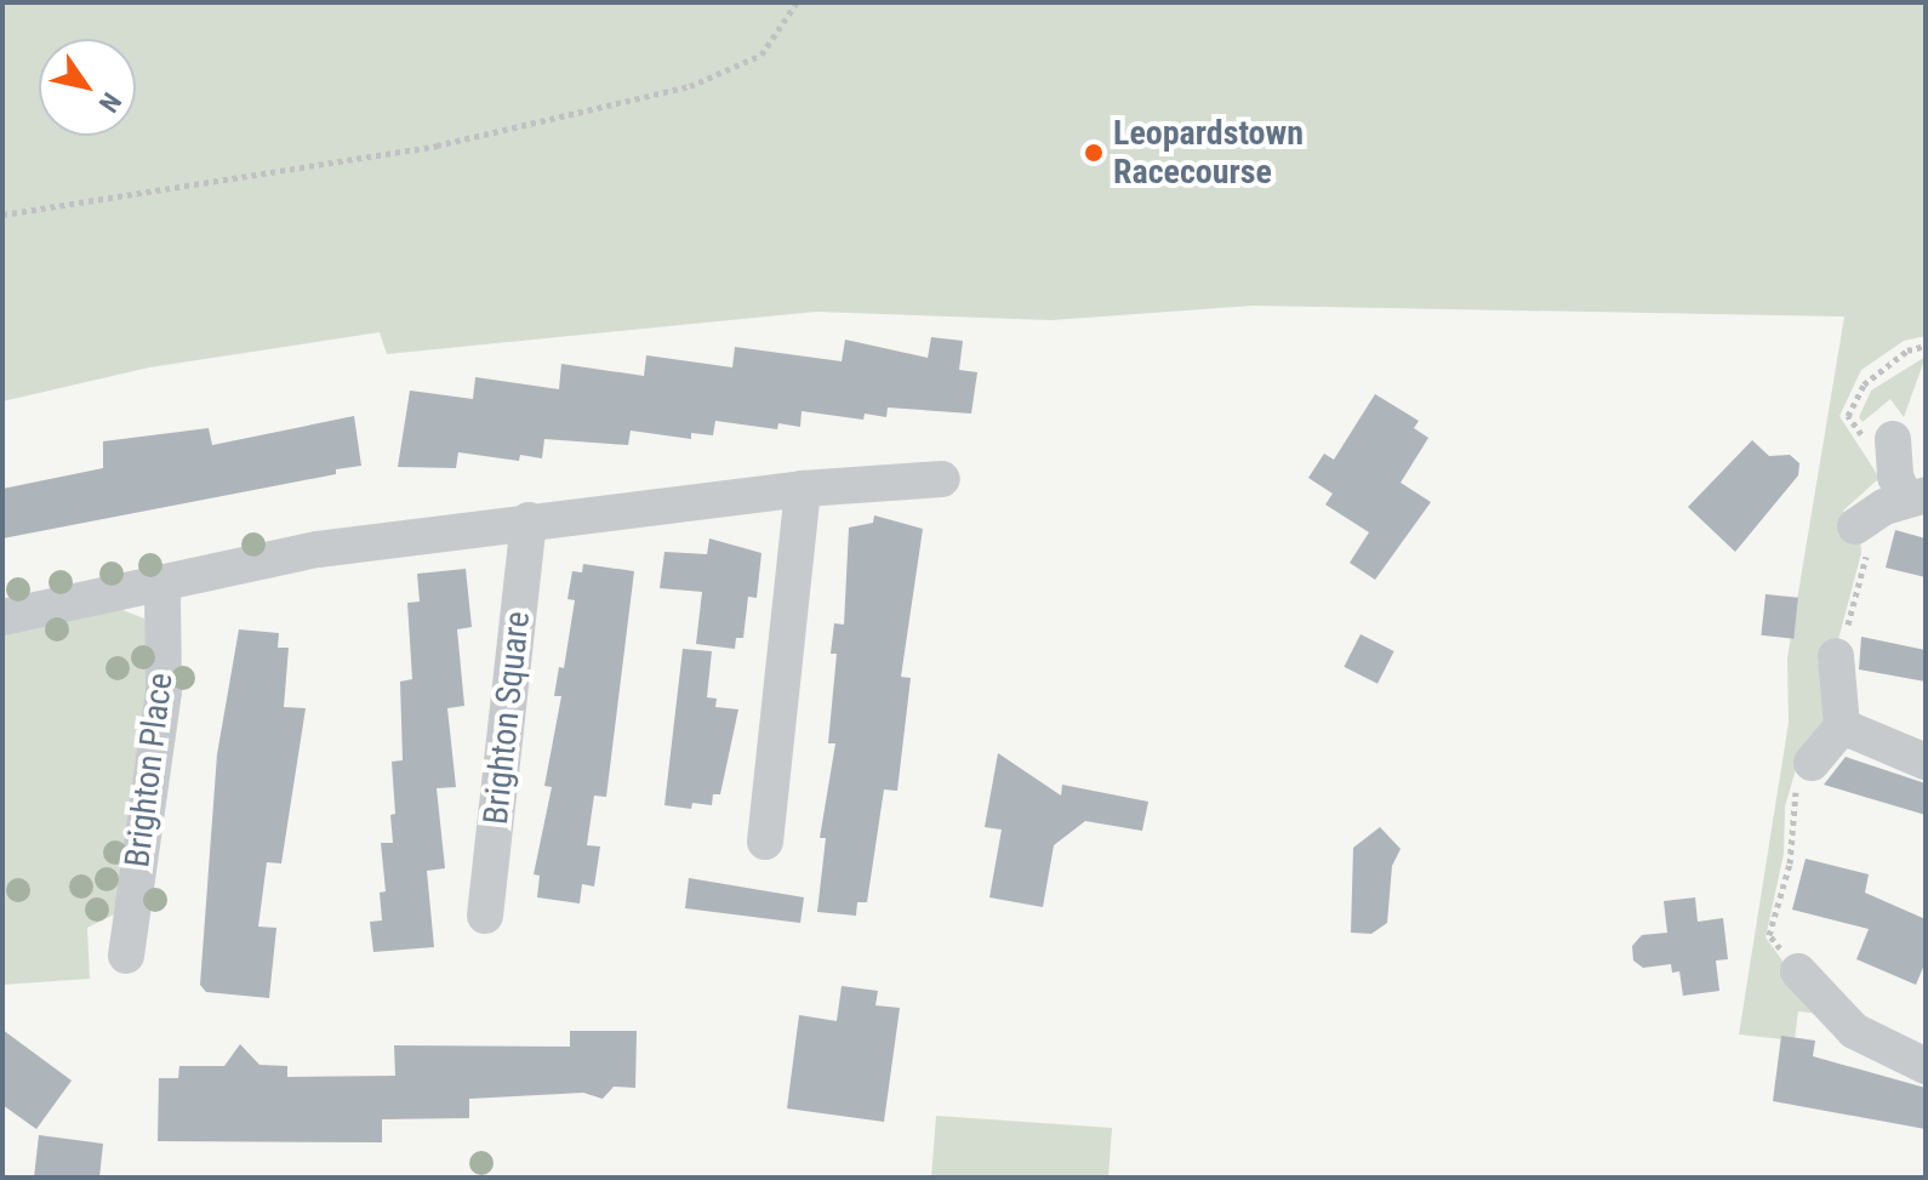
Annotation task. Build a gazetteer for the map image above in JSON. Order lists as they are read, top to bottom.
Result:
{
  "streets": {
    "street": ["Brighton Square", "Brighton Place"]
  },
  "places": ["Leopardstown Racecourse"],
  "north": "bottom right"
}
